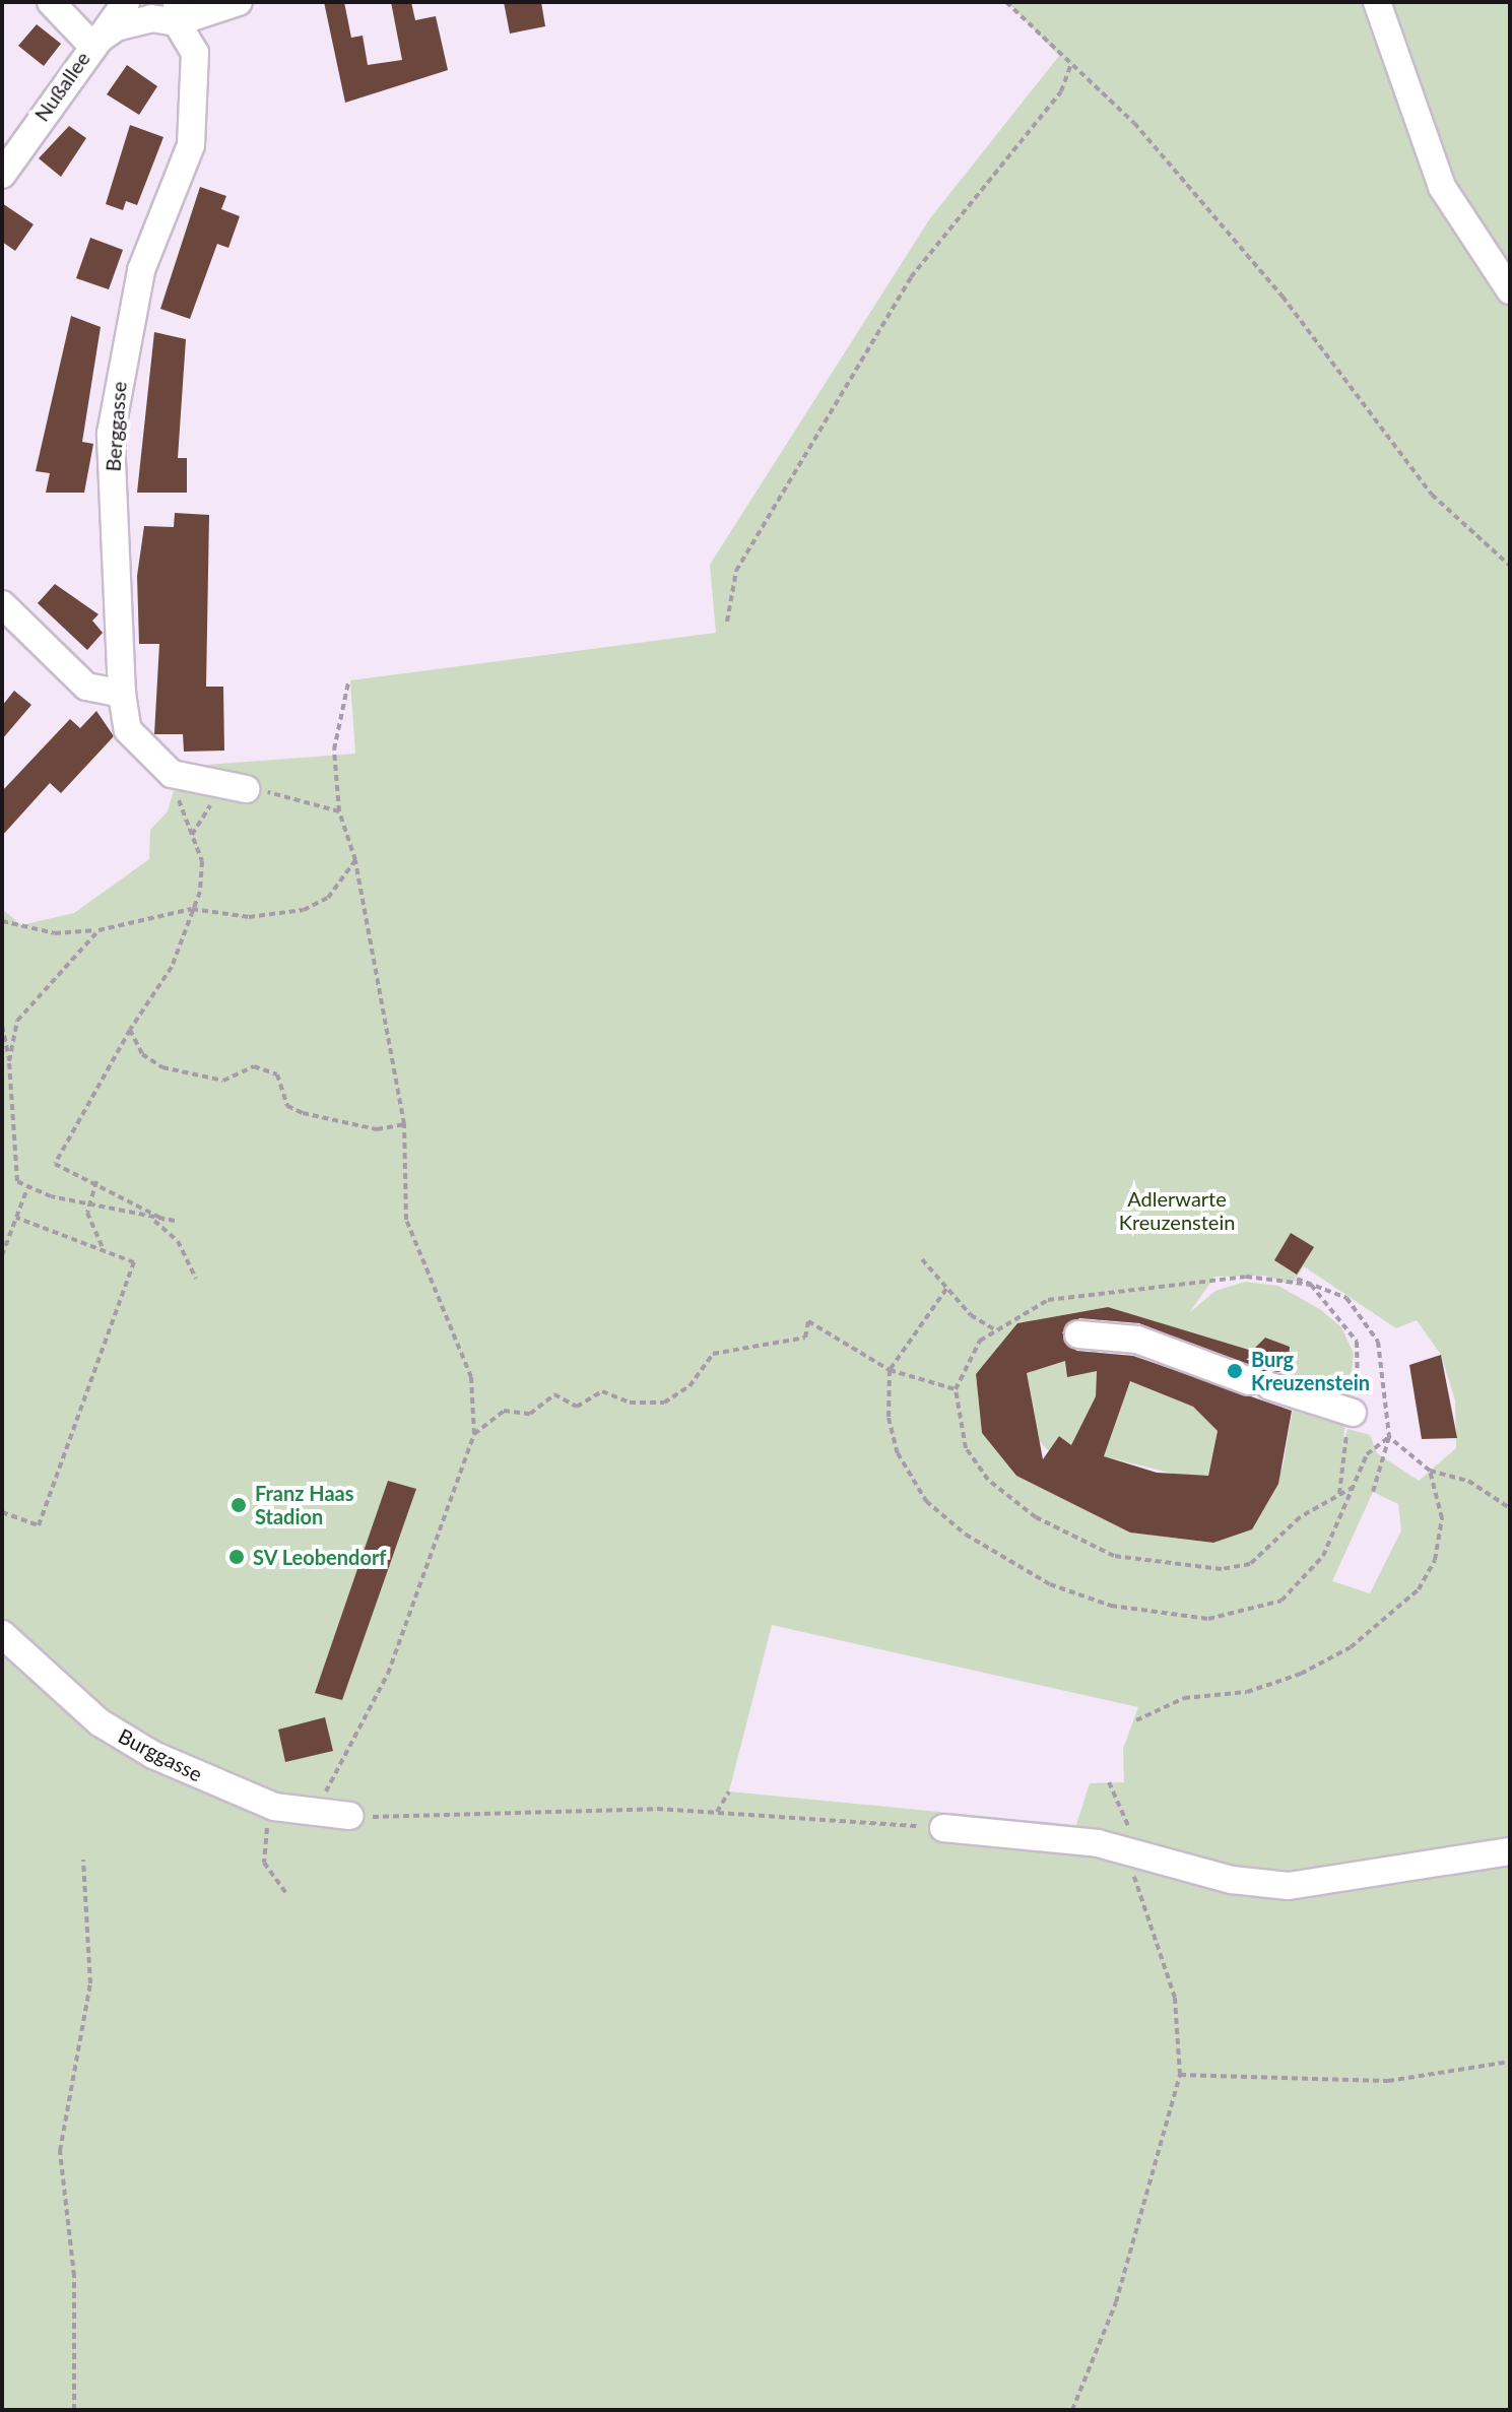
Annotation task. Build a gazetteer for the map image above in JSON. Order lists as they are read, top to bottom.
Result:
{
  "streets": {
    "street": ["Nußallee", "Berggasse", "Burggasse"]
  },
  "parks": ["Adlerwarte Kreuzenstein"],
  "places": ["Burg Kreuzenstein", "Franz Haas Stadion", "SV Leobendorf"]
}
